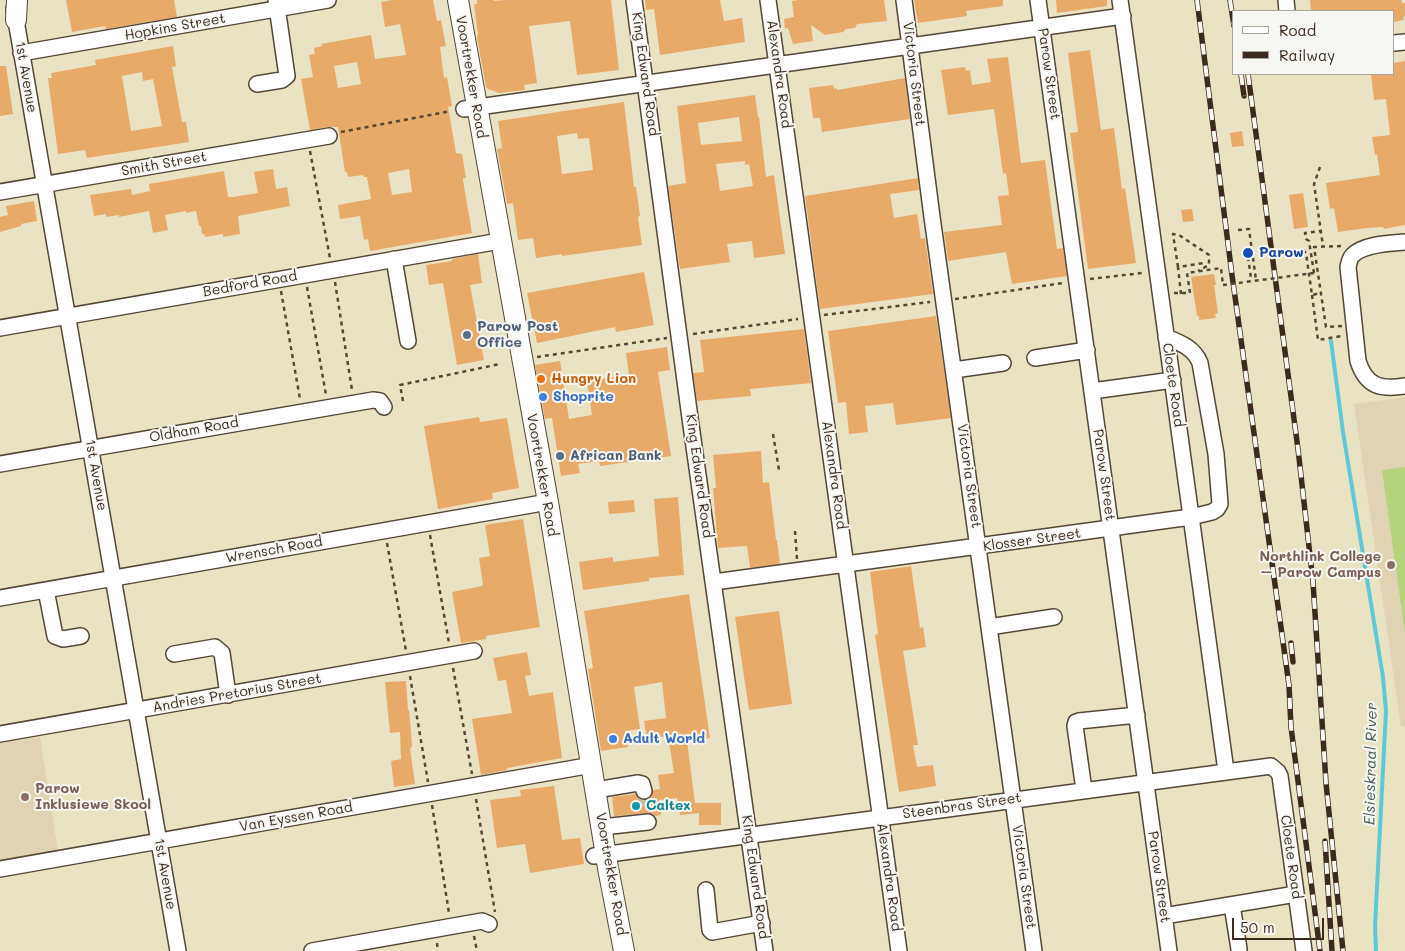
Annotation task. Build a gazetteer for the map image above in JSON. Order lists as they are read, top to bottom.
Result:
{
  "streets": {
    "main road": ["Voortrekker Road"],
    "street": [
      "Hopkins Street",
      "King Edward Road",
      "Alexandra Road",
      "Victoria Street",
      "Parow Street",
      "1st Avenue",
      "Smith Street",
      "Bedford Road",
      "Cloete Road",
      "Oldham Road",
      "Klosser Street",
      "Wrensch Road",
      "Andries Pretorius Street",
      "Steenbras Street",
      "Van Eyssen Road"
    ]
  },
  "crossings": [
    ["Hopkins Street", "1st Avenue"],
    ["King Edward Road", "Klosser Street"],
    ["King Edward Road", "Steenbras Street"],
    ["Alexandra Road", "Klosser Street"],
    ["Alexandra Road", "Steenbras Street"],
    ["Victoria Street", "Klosser Street"],
    ["Victoria Street", "Steenbras Street"],
    ["Parow Street", "Klosser Street"],
    ["Parow Street", "Steenbras Street"],
    ["1st Avenue", "Smith Street"],
    ["1st Avenue", "Bedford Road"],
    ["1st Avenue", "Oldham Road"],
    ["1st Avenue", "Wrensch Road"],
    ["1st Avenue", "Andries Pretorius Street"],
    ["1st Avenue", "Van Eyssen Road"],
    ["Voortrekker Road", "Bedford Road"],
    ["Voortrekker Road", "Wrensch Road"],
    ["Voortrekker Road", "Steenbras Street"],
    ["Voortrekker Road", "Van Eyssen Road"],
    ["Cloete Road", "Klosser Street"],
    ["Cloete Road", "Steenbras Street"]
  ],
  "water": ["Elsieskraal River"],
  "places": [
    "Parow",
    "Parow Post Office",
    "Hungry Lion",
    "Shoprite",
    "African Bank",
    "Northlink College – Parow Campus",
    "Adult World",
    "Parow Inklusiewe Skool",
    "Caltex"
  ],
  "legend": ["Road", "Railway"],
  "scale_bar": "50 m"
}
